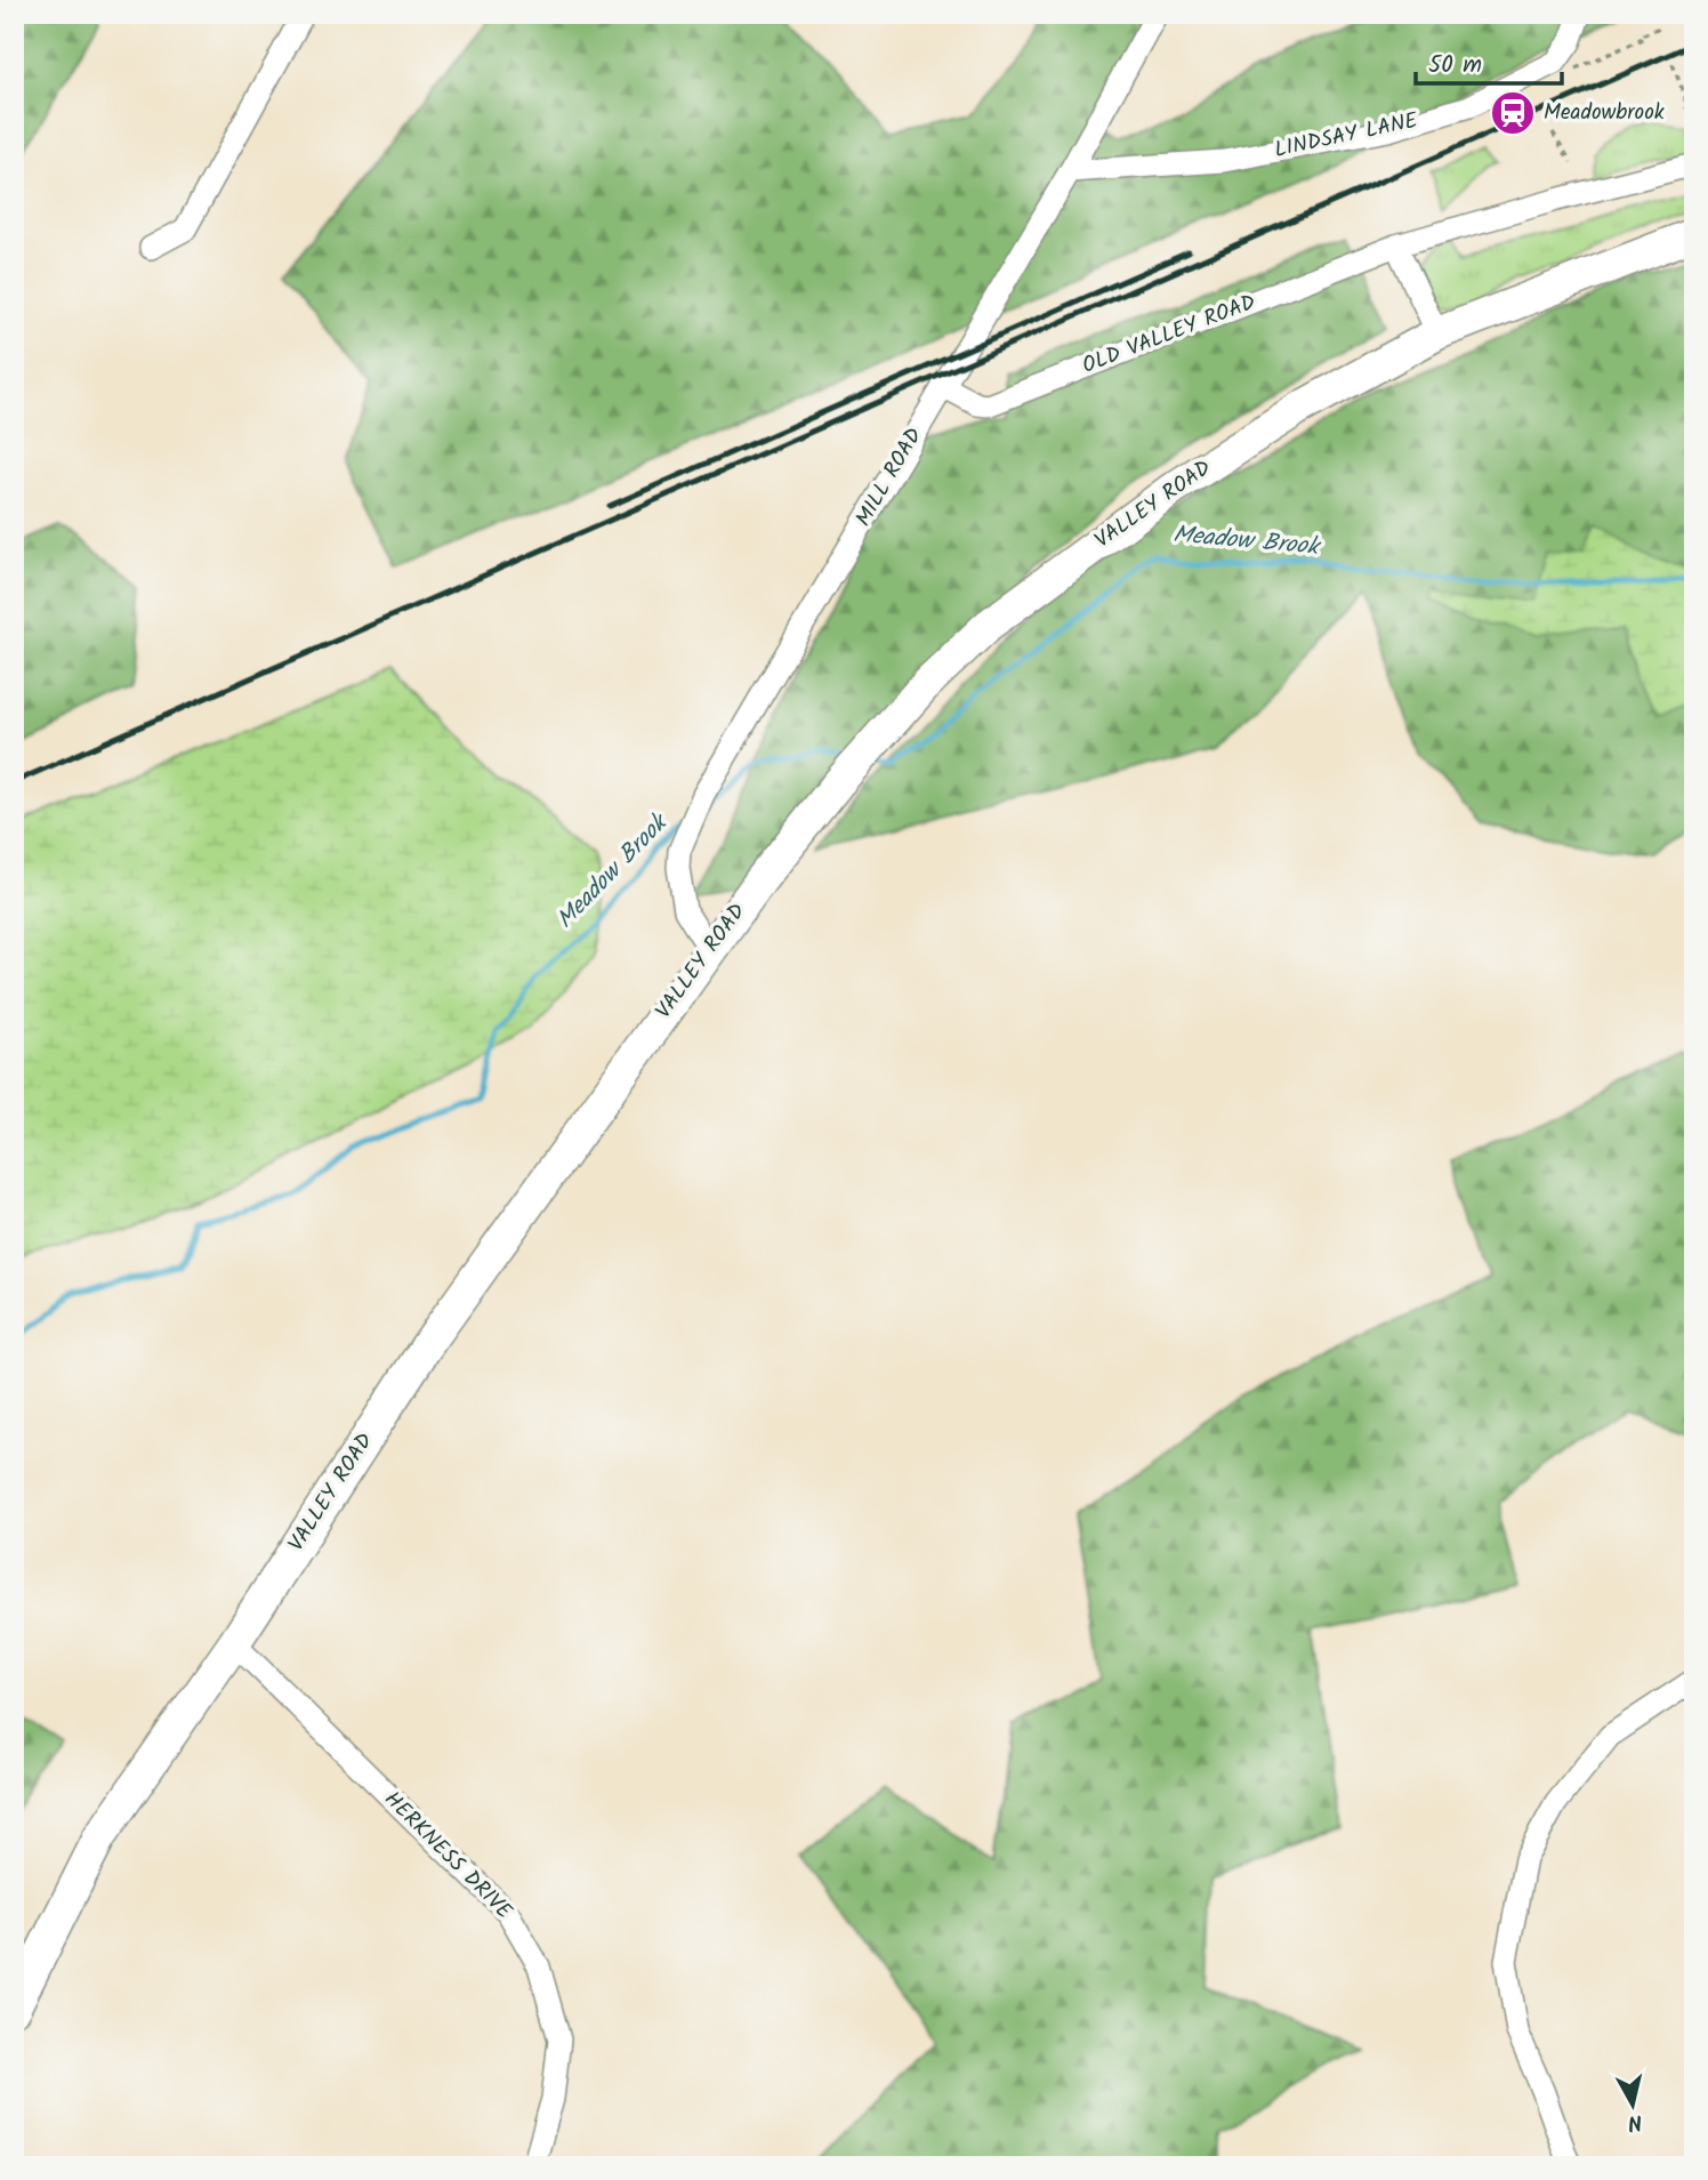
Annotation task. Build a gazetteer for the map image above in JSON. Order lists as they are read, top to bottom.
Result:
{
  "streets": {
    "main road": ["VALLEY ROAD"],
    "street": [
      "LINDSAY LANE",
      "OLD VALLEY ROAD",
      "MILL ROAD",
      "HERKNESS DRIVE"
    ]
  },
  "crossings": [
    ["LINDSAY LANE", "MILL ROAD"],
    ["OLD VALLEY ROAD", "MILL ROAD"],
    ["MILL ROAD", "VALLEY ROAD"],
    ["VALLEY ROAD", "HERKNESS DRIVE"]
  ],
  "water": ["Meadow Brook"],
  "places": {
    "station": ["Meadowbrook"]
  },
  "scale_bar": "50 m",
  "north": "bottom"
}
